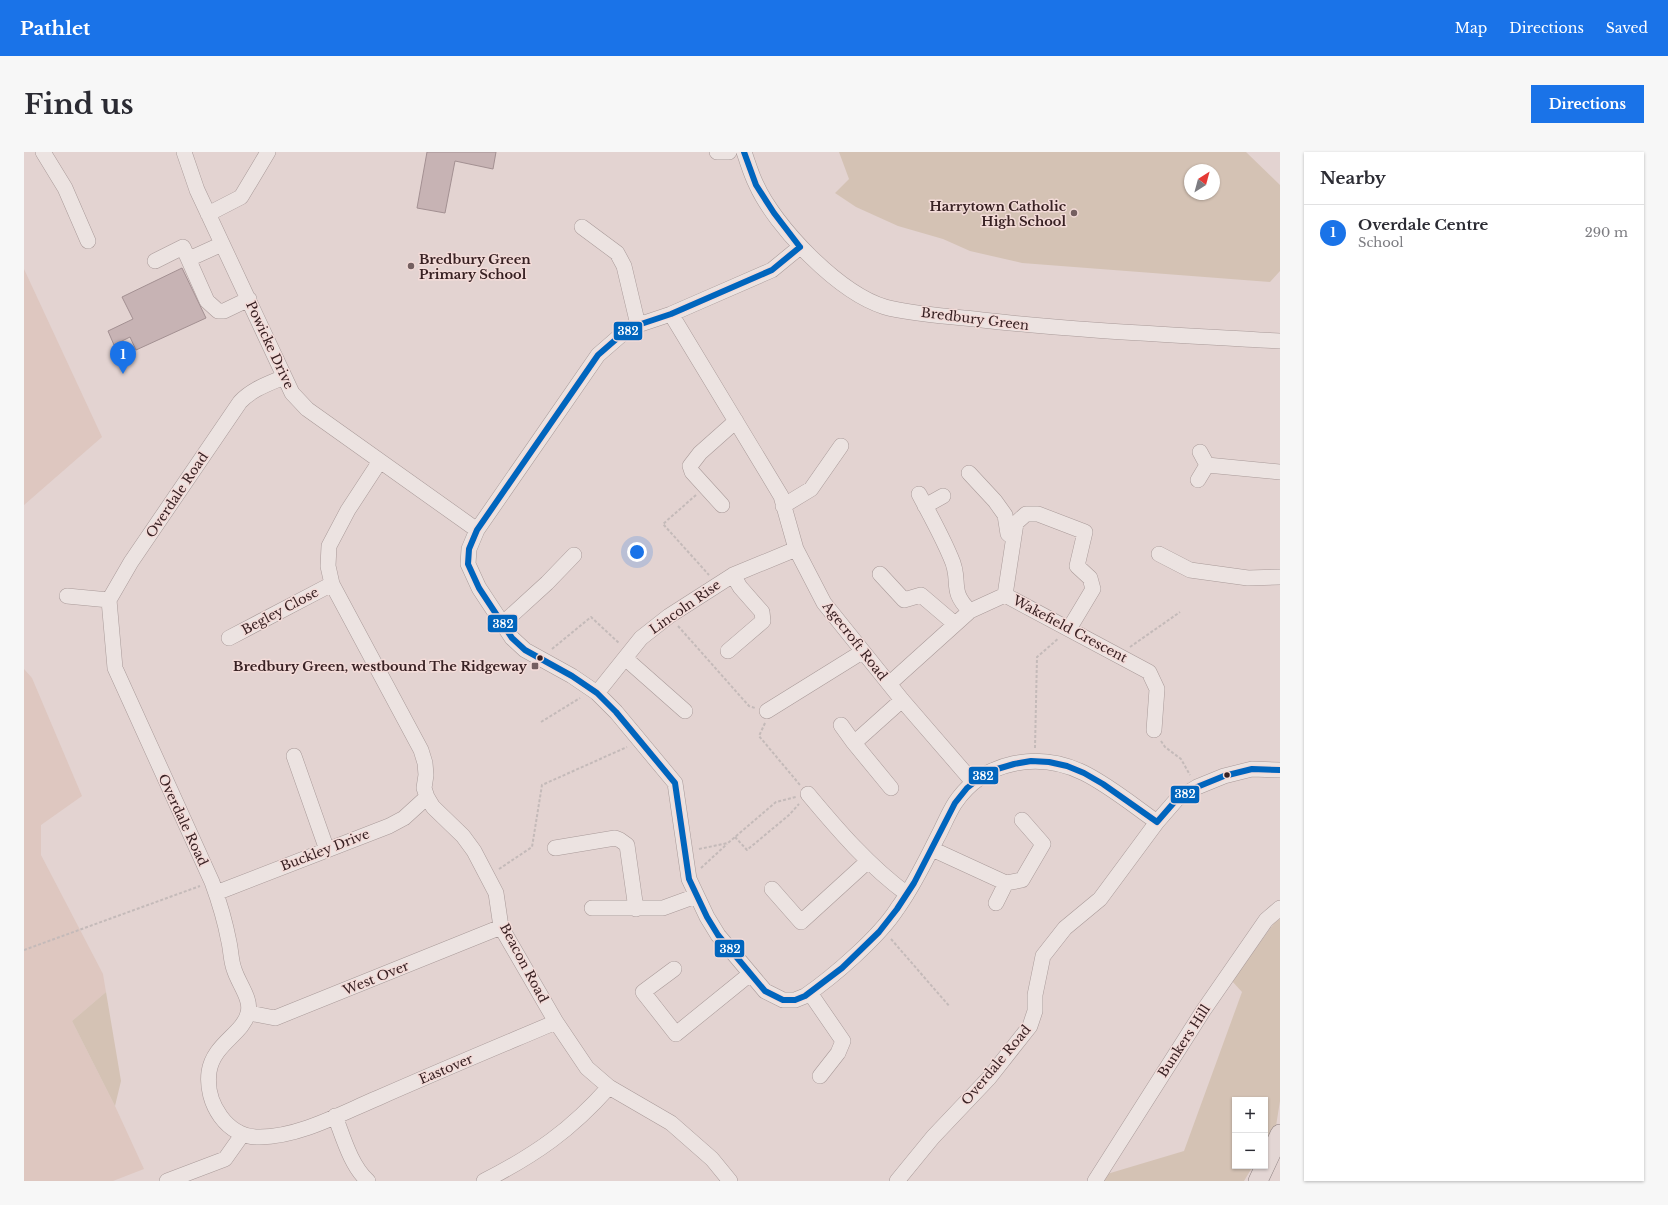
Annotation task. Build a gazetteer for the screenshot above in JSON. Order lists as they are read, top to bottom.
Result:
{
  "streets": {
    "street": [
      "Bredbury Green",
      "Powicke Drive",
      "Overdale Road",
      "Lincoln Rise",
      "Begley Close",
      "Wakefield Crescent",
      "Agecroft Road",
      "Buckley Drive",
      "Beacon Road",
      "West Over",
      "Bunkers Hill",
      "Eastover"
    ]
  },
  "crossings": [
    ["Powicke Drive", "Overdale Road"],
    ["Overdale Road", "Buckley Drive"],
    ["Overdale Road", "West Over"],
    ["Lincoln Rise", "Agecroft Road"],
    ["Wakefield Crescent", "Agecroft Road"],
    ["Buckley Drive", "Beacon Road"],
    ["Beacon Road", "West Over"],
    ["Beacon Road", "Eastover"]
  ],
  "places": {
    "other": ["Harrytown Catholic High School", "Bredbury Green Primary School"],
    "transit": ["Bredbury Green, westbound The Ridgeway"]
  },
  "lines": ["transit line 382"],
  "north": "top right",
  "page": {
    "header": "Pathlet",
    "nav": ["Map", "Directions", "Saved"],
    "buttons": "Directions",
    "title": "Find us",
    "heading": "Nearby",
    "list": [
      {
        "mark": "1",
        "name": "Overdale Centre",
        "note": "School",
        "value": "290 m"
      }
    ],
    "pins": "1",
    "map_buttons": ["+", "−"]
  }
}
